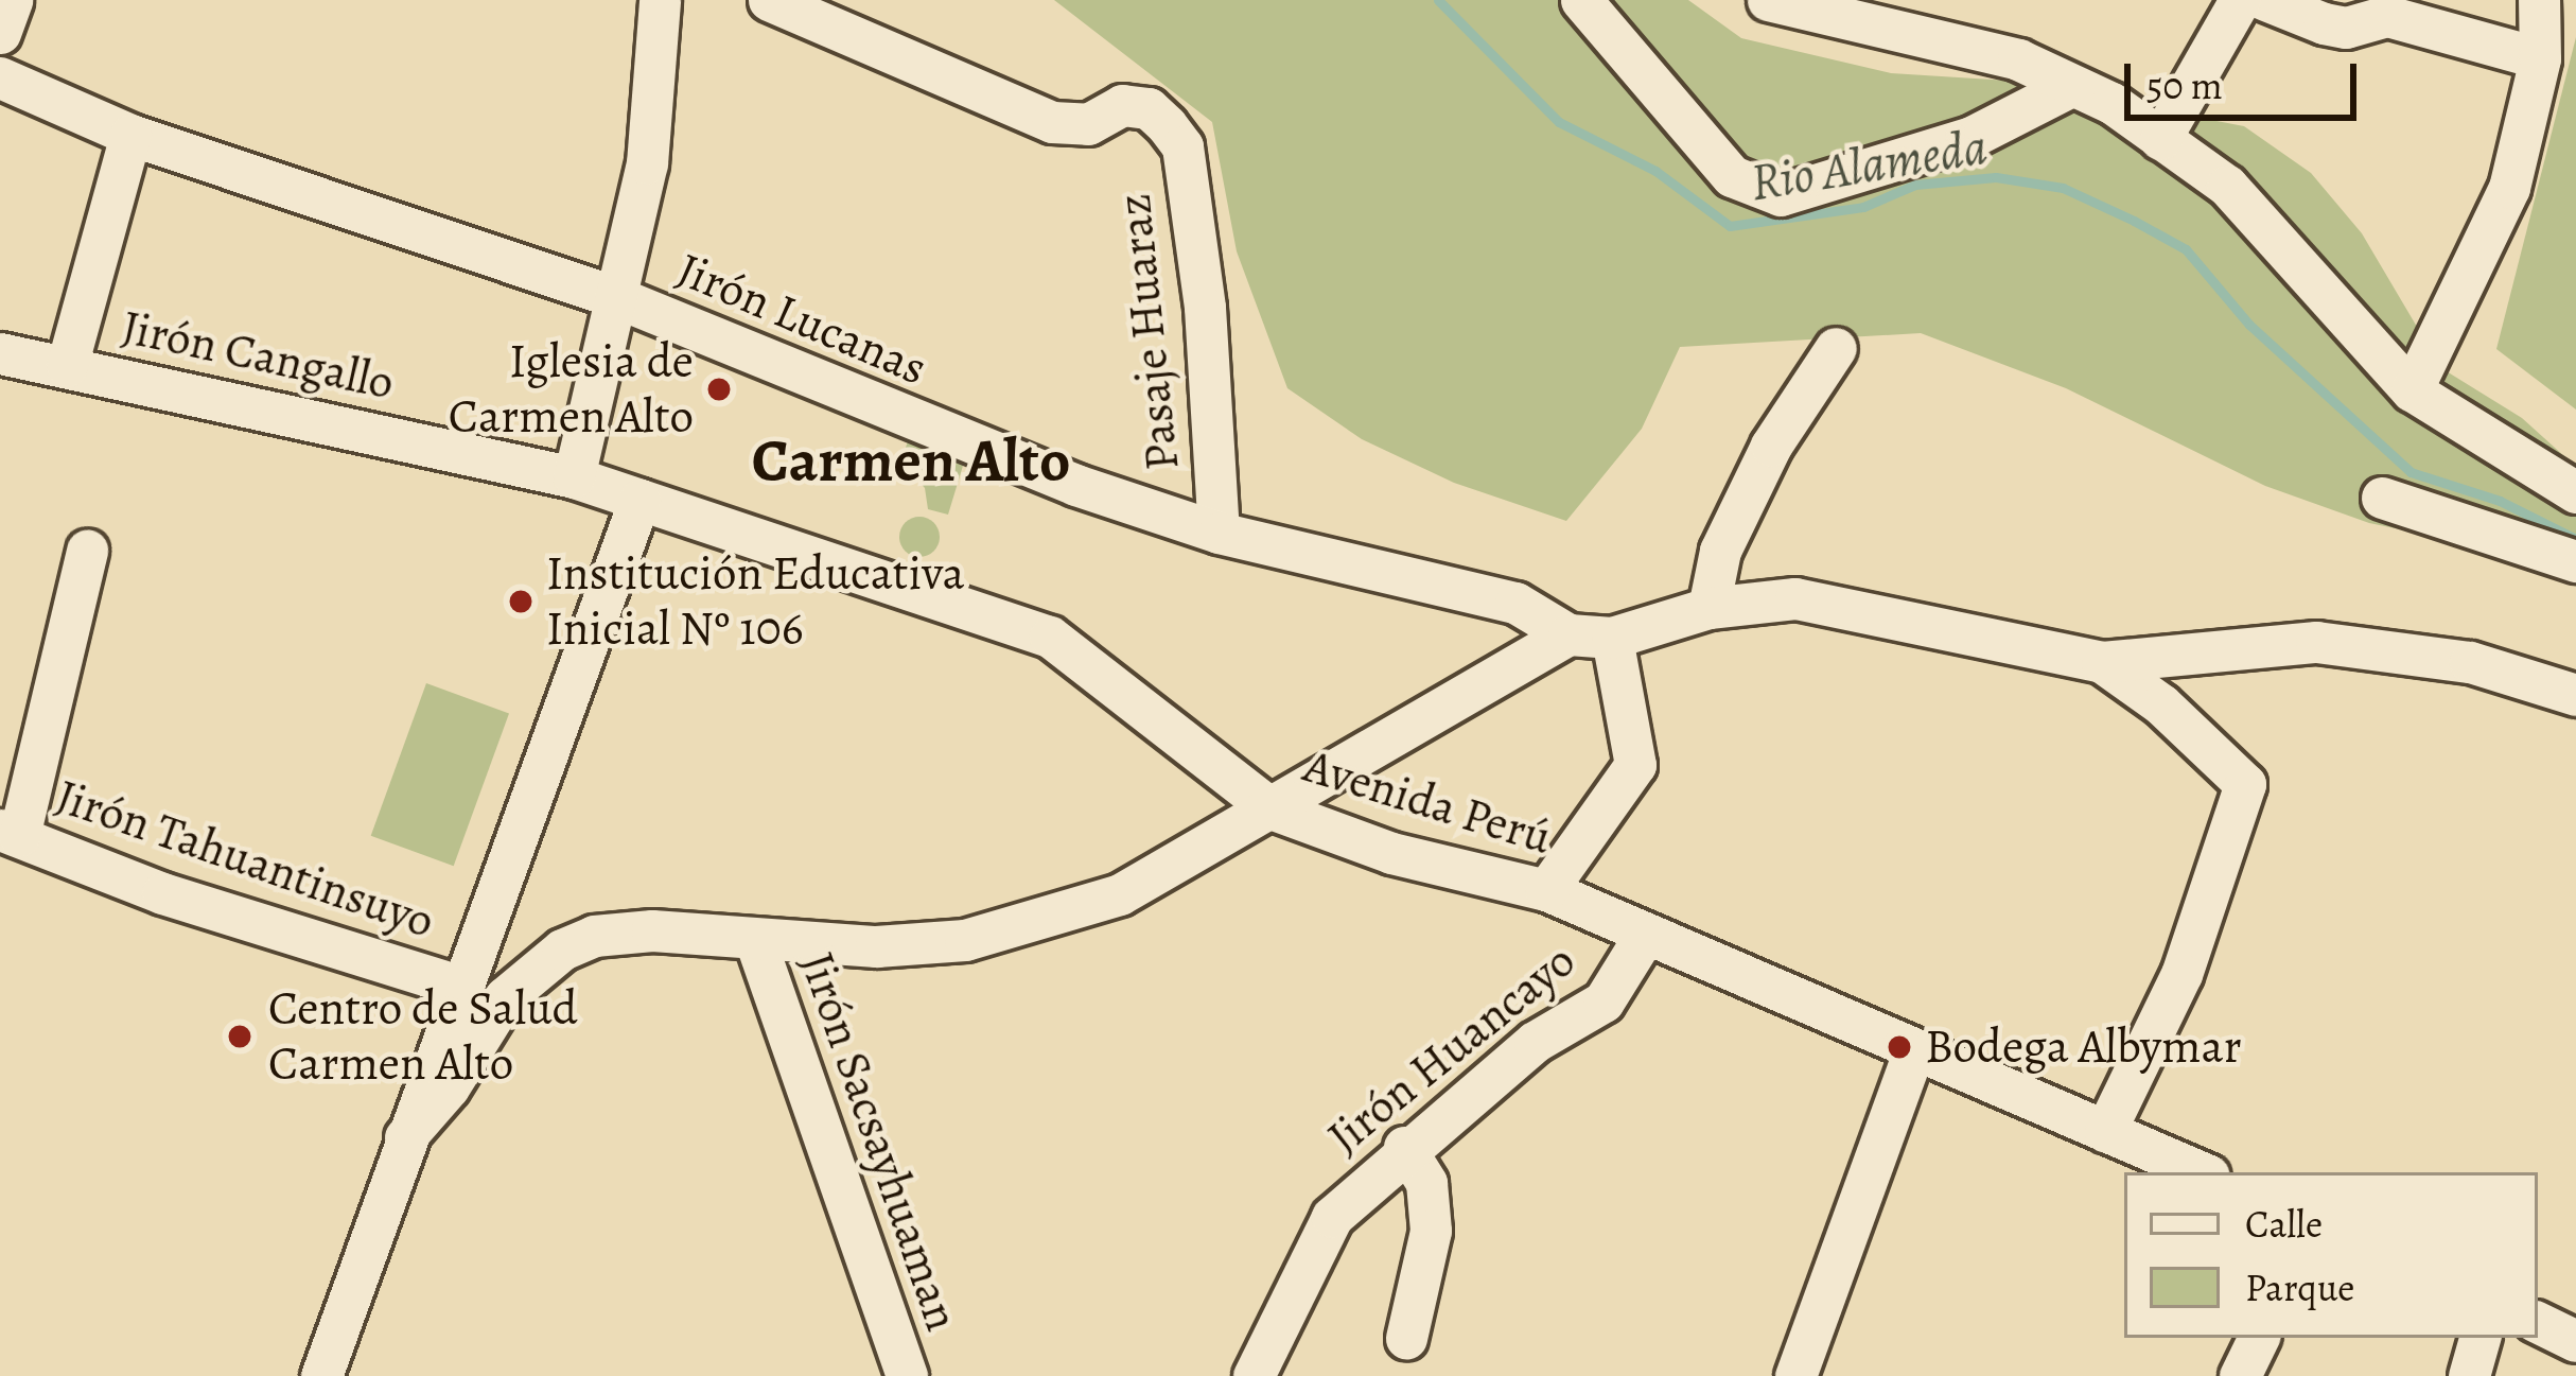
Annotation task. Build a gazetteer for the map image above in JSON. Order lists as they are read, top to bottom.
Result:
{
  "streets": {
    "street": [
      "Jirón Lucanas",
      "Pasaje Huaraz",
      "Jirón Cangallo",
      "Avenida Perú",
      "Jirón Tahuantinsuyo",
      "Jirón Huancayo",
      "Jirón Sacsayhuaman"
    ]
  },
  "crossings": [
    ["Jirón Lucanas", "Pasaje Huaraz"],
    ["Jirón Cangallo", "Avenida Perú"],
    ["Avenida Perú", "Jirón Huancayo"]
  ],
  "districts": ["Carmen Alto"],
  "water": ["Rio Alameda"],
  "places": [
    "Iglesia de Carmen Alto",
    "Institución Educativa Inicial Nº 106",
    "Centro de Salud Carmen Alto",
    "Bodega Albymar"
  ],
  "legend": ["Calle", "Parque"],
  "scale_bar": "50 m"
}
